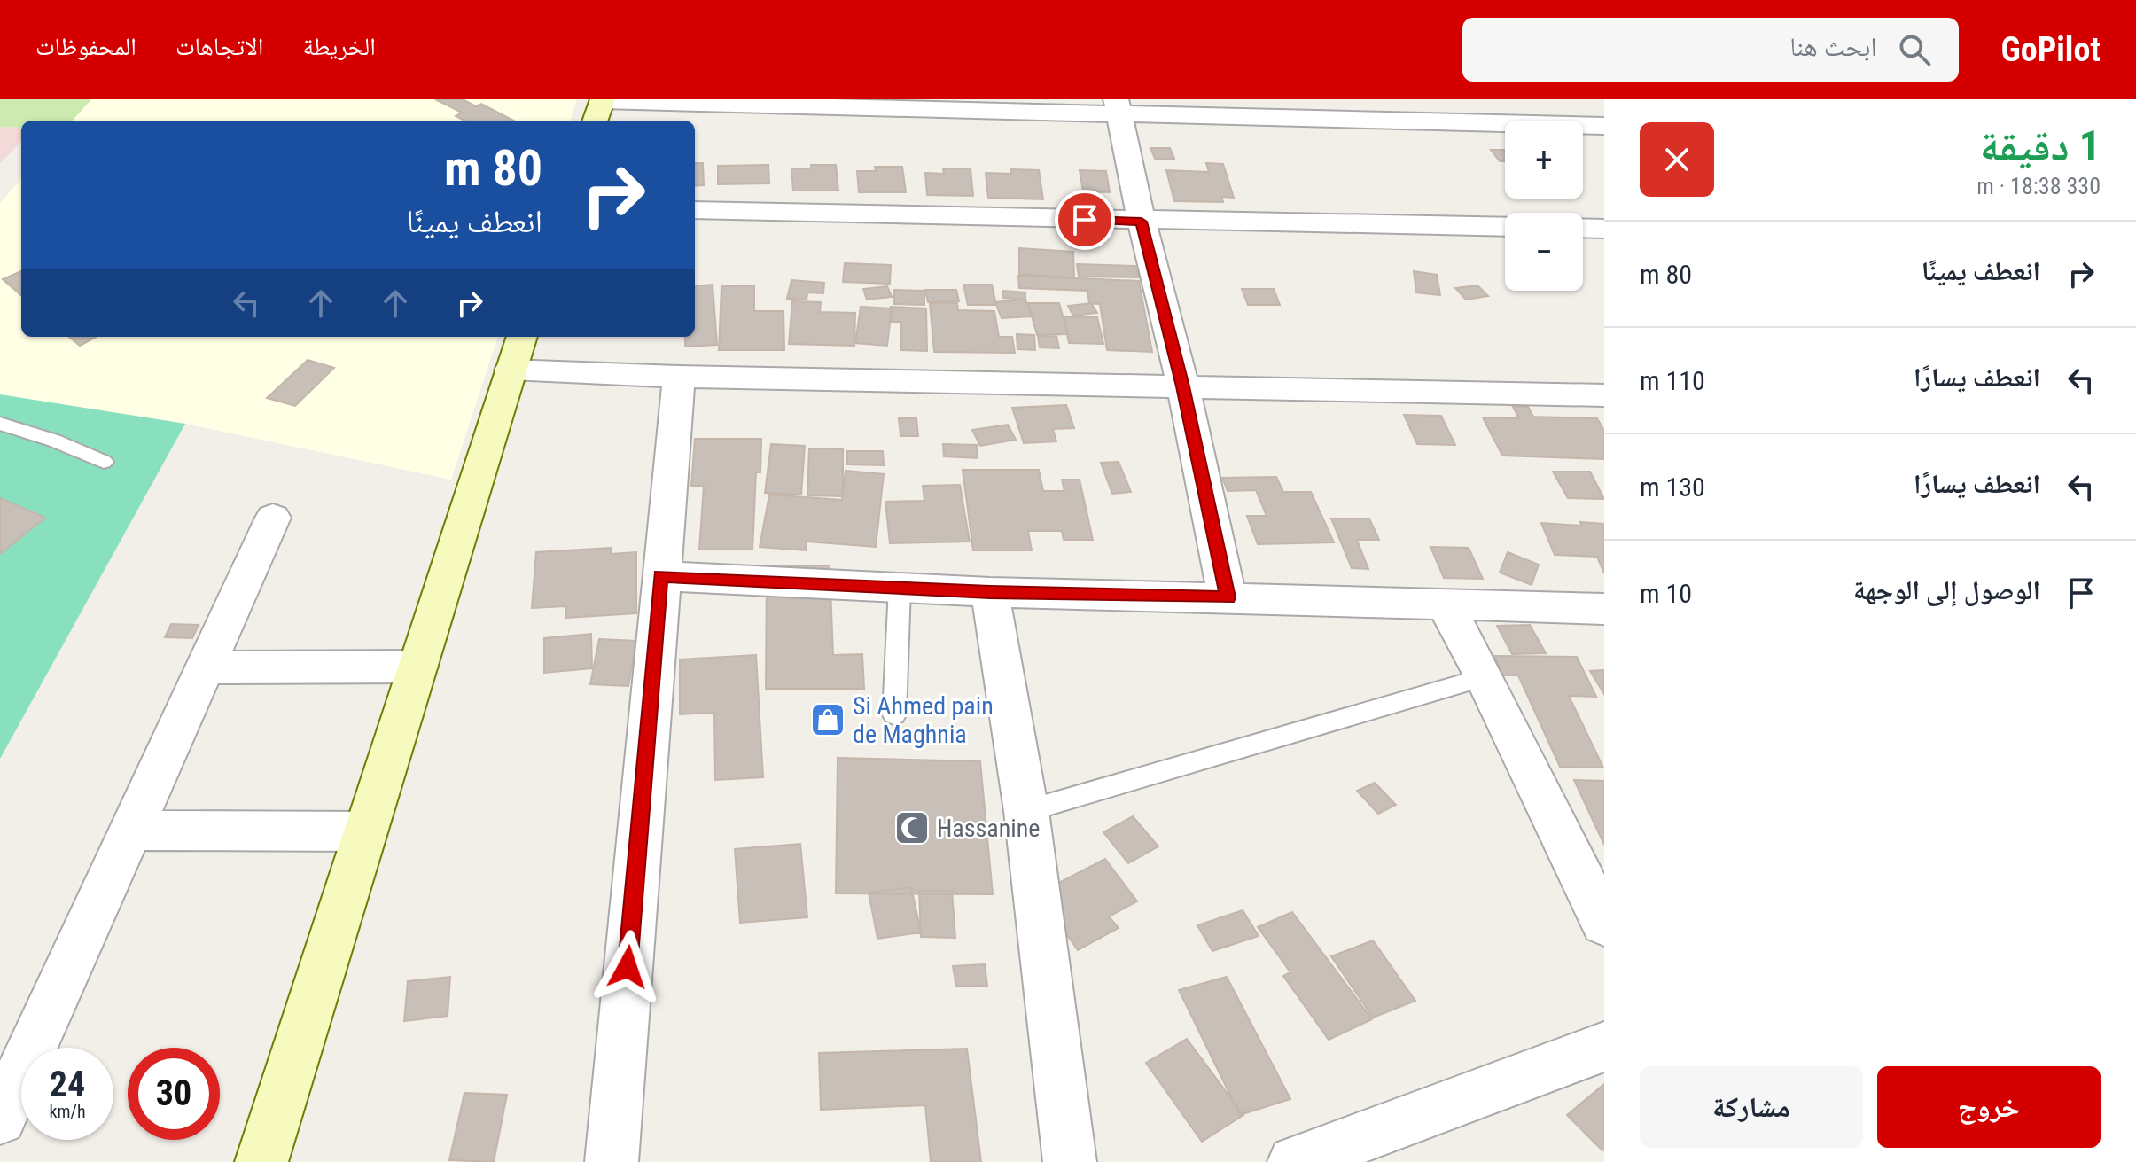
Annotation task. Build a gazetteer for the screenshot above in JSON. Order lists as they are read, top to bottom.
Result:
{
  "places": {
    "shop": ["Si Ahmed pain de Maghnia"],
    "mosque": ["Hassanine"]
  },
  "page": {
    "header": "GoPilot",
    "search": "ابحث هنا",
    "nav": ["الخريطة", "الاتجاهات", "المحفوظات"],
    "heading": ["1 دقيقة", "330 m · 18:38"],
    "map_buttons": ["+", "−"],
    "turn": ["80 m", "انعطف يمينًا"],
    "list": [
      {
        "name": "انعطف يمينًا",
        "value": "80 m"
      },
      {
        "name": "انعطف يسارًا",
        "value": "110 m"
      },
      {
        "name": "انعطف يسارًا",
        "value": "130 m"
      },
      {
        "name": "الوصول إلى الوجهة",
        "value": "10 m"
      }
    ],
    "speed": "24 km/h",
    "limit": "30",
    "buttons": ["خروج", "مشاركة"]
  }
}
